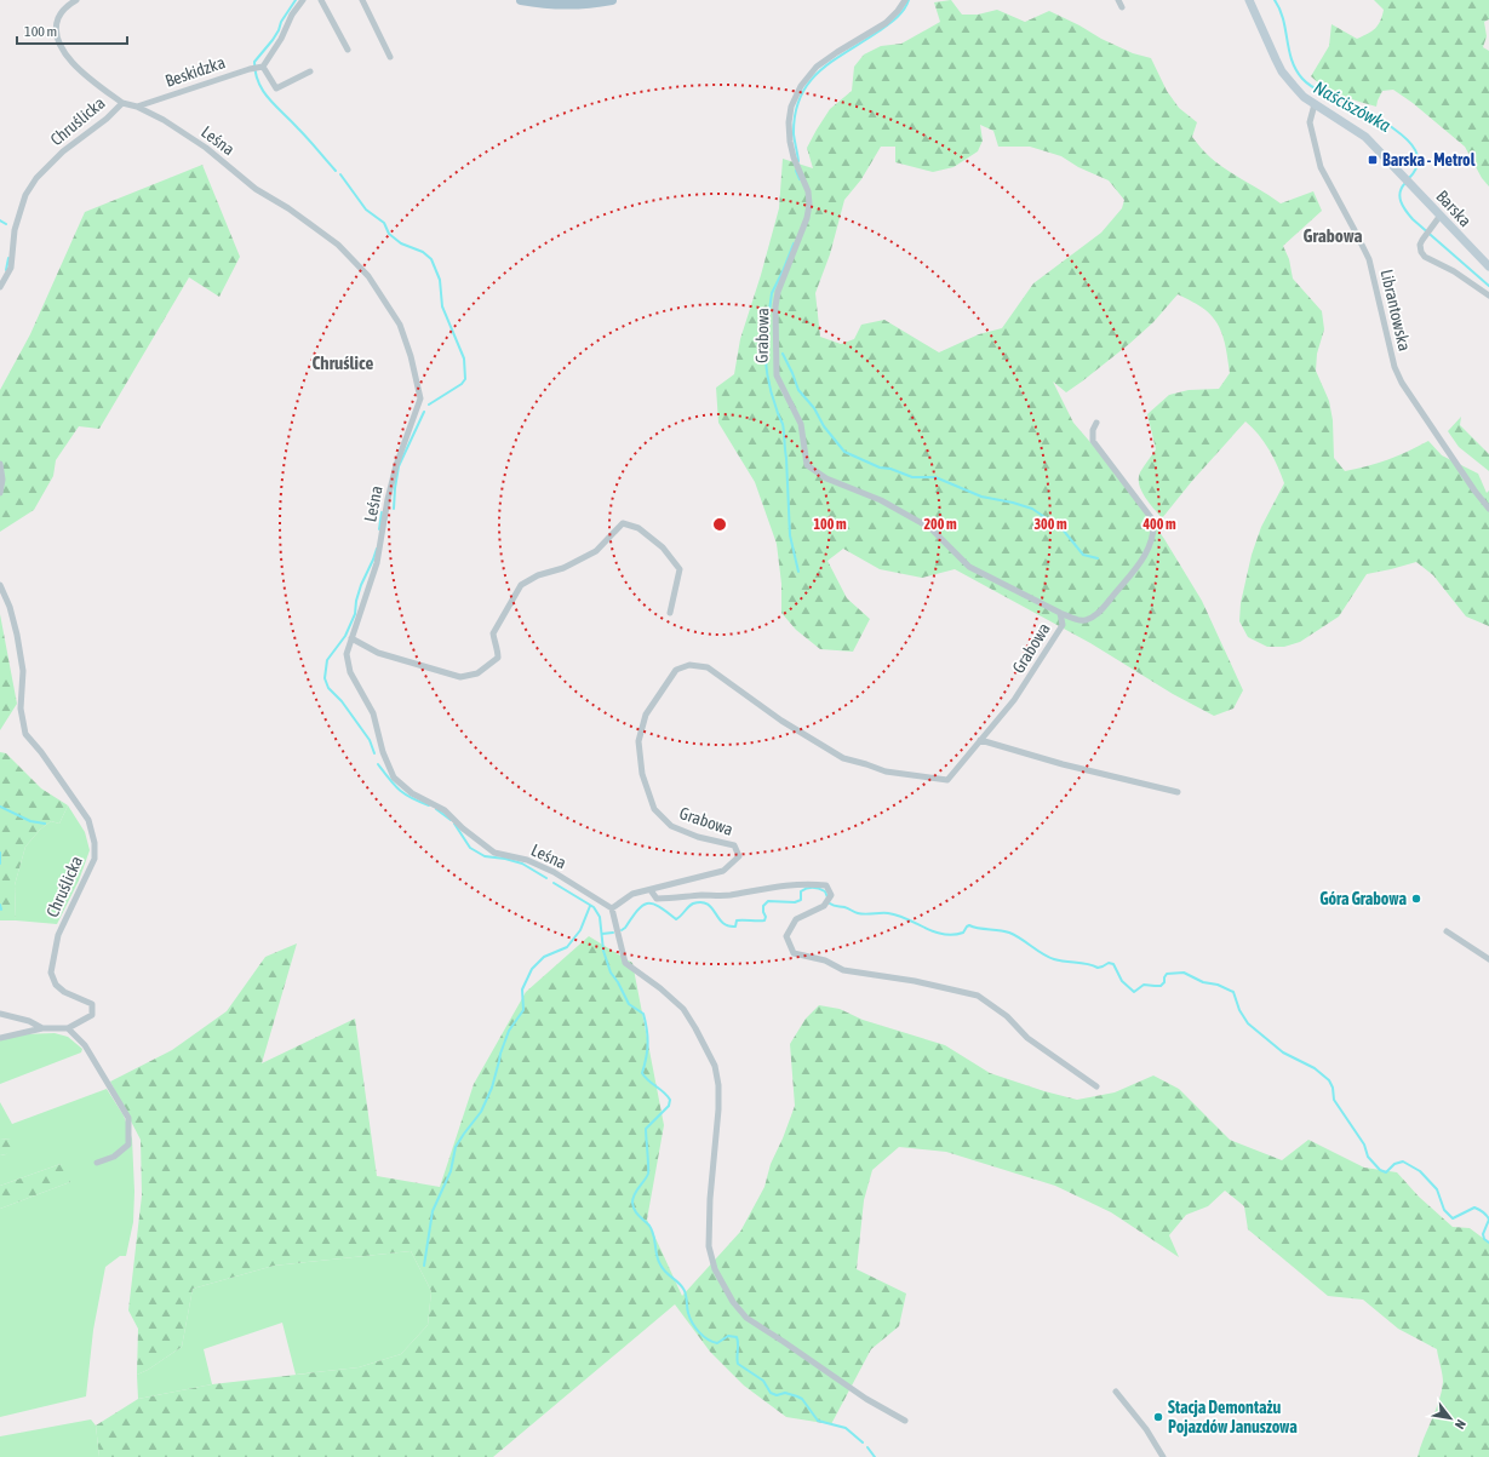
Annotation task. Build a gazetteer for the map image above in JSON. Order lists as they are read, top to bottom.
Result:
{
  "streets": {
    "street": [
      "Beskidzka",
      "Chruślicka",
      "Leśna",
      "Barska",
      "Librantowska",
      "Grabowa"
    ]
  },
  "crossings": [
    ["Beskidzka", "Leśna"],
    ["Chruślicka", "Leśna"],
    ["Leśna", "Grabowa"],
    ["Barska", "Librantowska"]
  ],
  "districts": ["Grabowa", "Chruślice"],
  "water": ["Naściszówka"],
  "places": {
    "transit": ["Barska - Metrol"],
    "other": ["Góra Grabowa", "Stacja Demontażu Pojazdów Januszowa"]
  },
  "scale_bar": "100 m",
  "north": "bottom right",
  "rings": [
    "100 m",
    "200 m",
    "300 m",
    "400 m"
  ]
}
